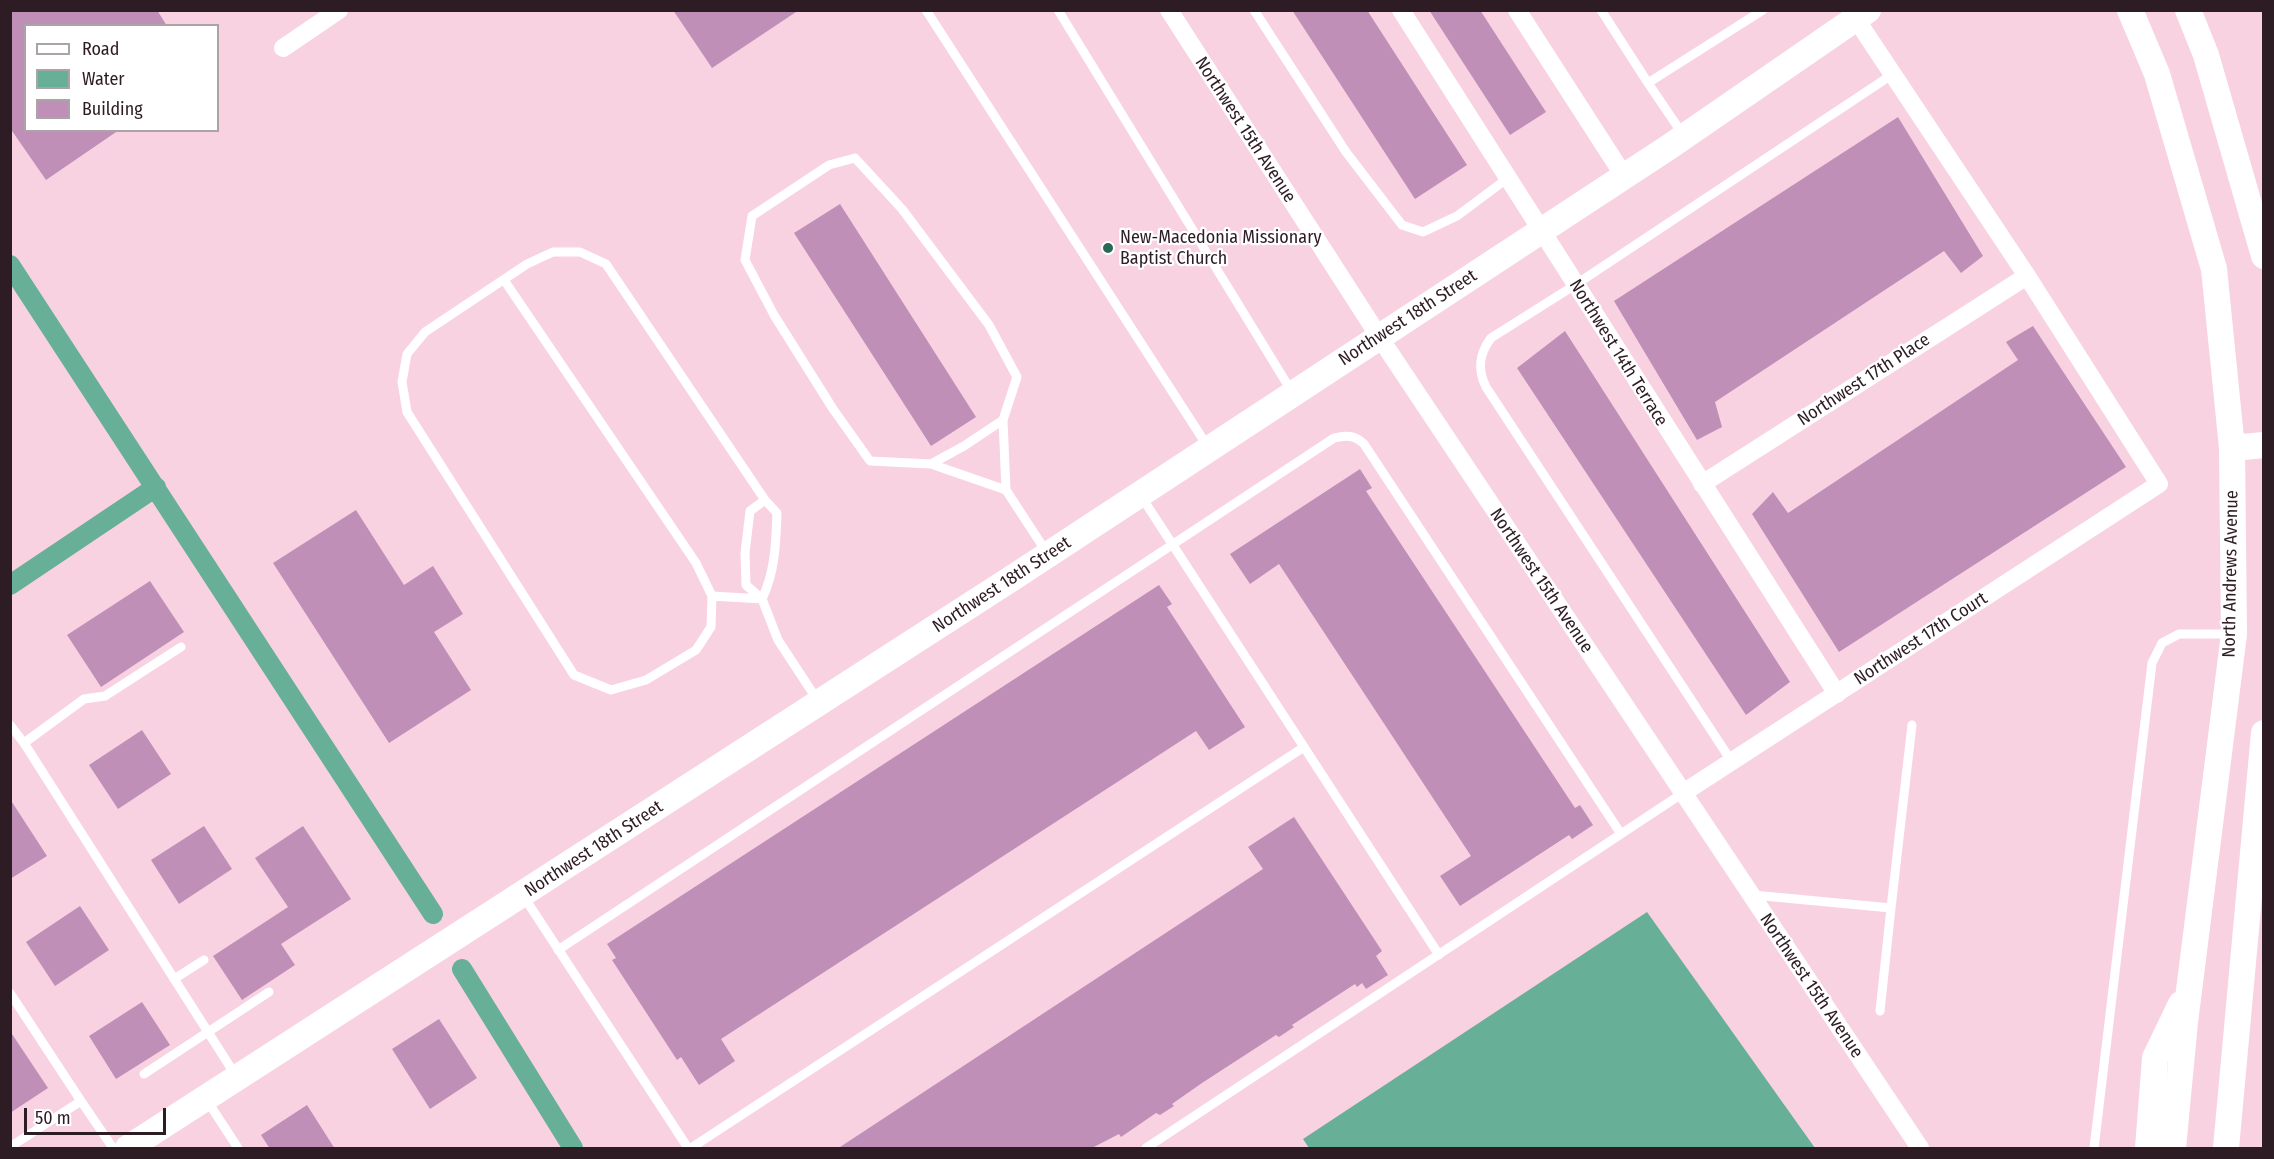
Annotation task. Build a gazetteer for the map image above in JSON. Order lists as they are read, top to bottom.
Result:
{
  "streets": {
    "street": [
      "Northwest 15th Avenue",
      "Northwest 18th Street",
      "Northwest 14th Terrace",
      "Northwest 17th Place",
      "North Andrews Avenue",
      "Northwest 17th Court"
    ]
  },
  "crossings": [
    ["Northwest 15th Avenue", "Northwest 18th Street"],
    ["Northwest 15th Avenue", "Northwest 17th Court"],
    ["Northwest 18th Street", "Northwest 14th Terrace"],
    ["Northwest 14th Terrace", "Northwest 17th Place"],
    ["Northwest 14th Terrace", "Northwest 17th Court"],
    ["Northwest 17th Place", "Northwest 17th Court"]
  ],
  "places": ["New-Macedonia Missionary Baptist Church"],
  "legend": ["Road", "Water", "Building"],
  "scale_bar": "50 m"
}
